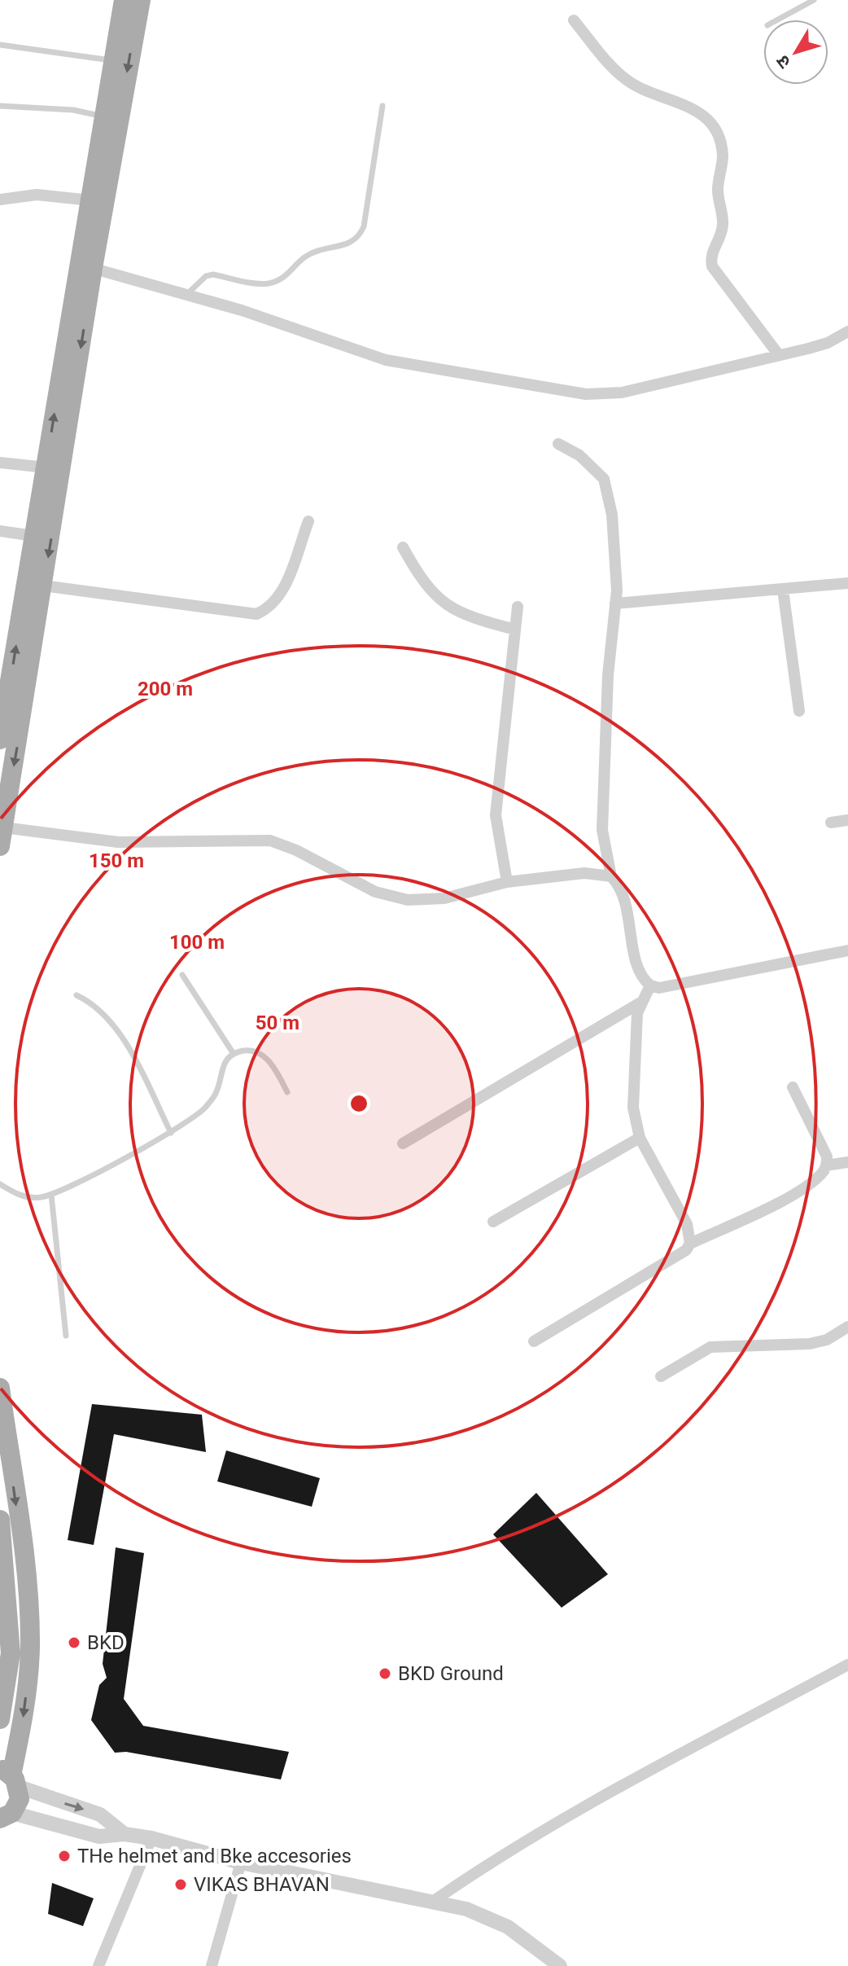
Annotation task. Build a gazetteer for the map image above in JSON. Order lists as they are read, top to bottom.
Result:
{
  "places": [
    "BKD",
    "BKD Ground",
    "THe helmet and Bke accesories",
    "VIKAS BHAVAN"
  ],
  "north": "bottom left",
  "rings": [
    "200 m",
    "150 m",
    "100 m",
    "50 m"
  ]
}
